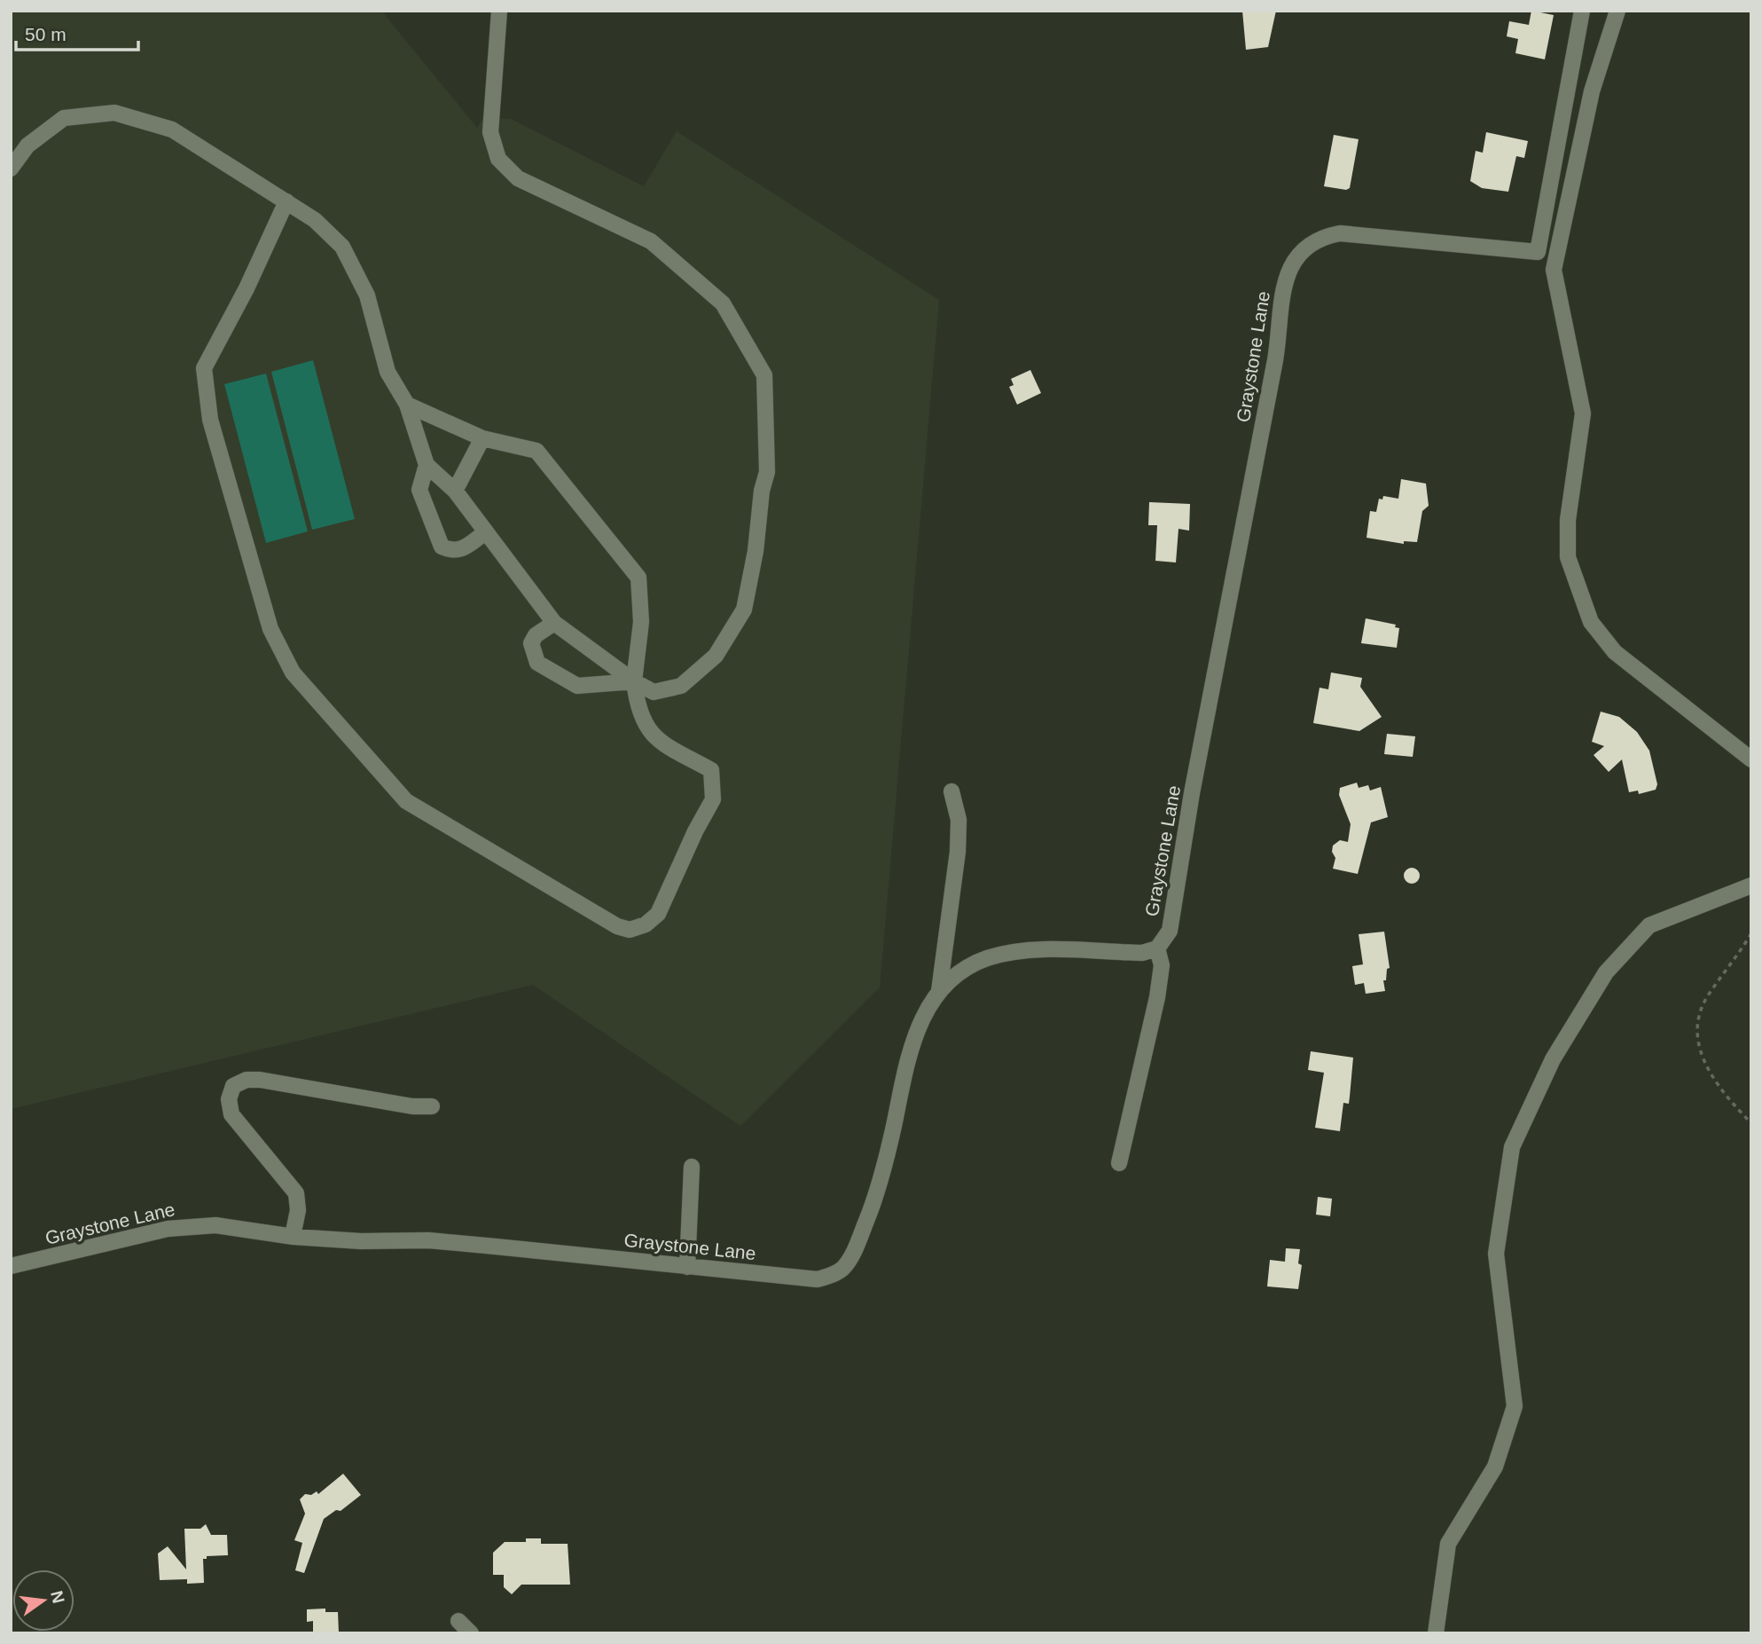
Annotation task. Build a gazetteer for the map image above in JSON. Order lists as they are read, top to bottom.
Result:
{
  "streets": {
    "street": ["Graystone Lane"]
  },
  "scale_bar": "50 m",
  "north": "right"
}
